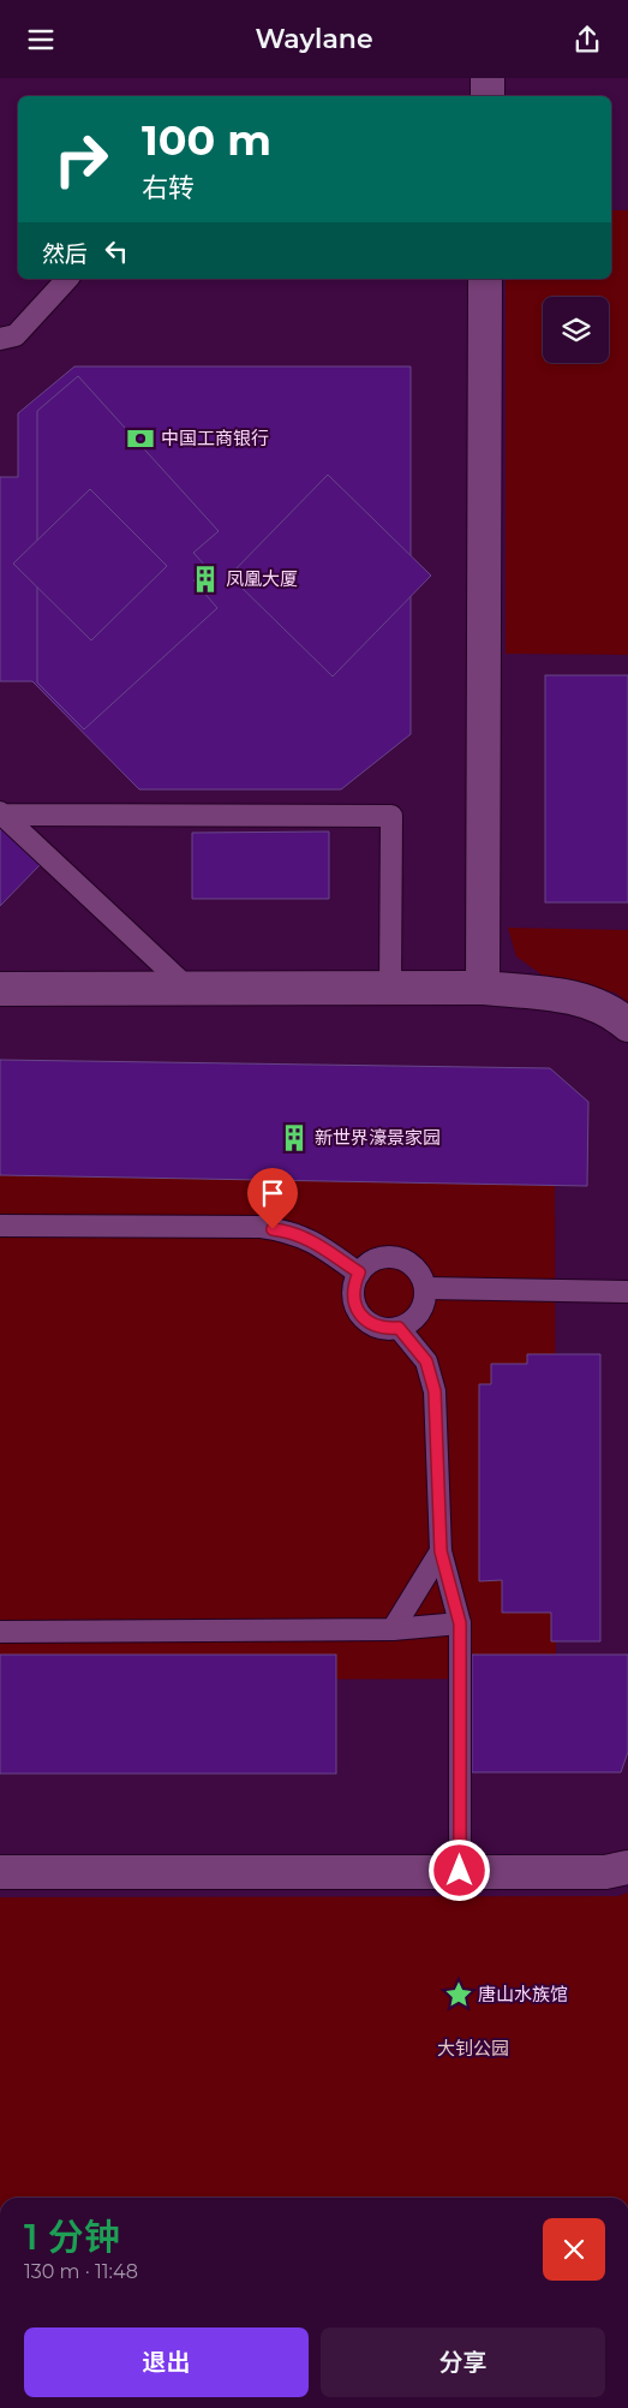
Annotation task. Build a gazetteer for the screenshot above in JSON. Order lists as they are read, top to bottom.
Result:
{
  "parks": ["大钊公园"],
  "places": {
    "bank": ["中国工商银行"],
    "building": ["凤凰大厦", "新世界濠景家园"],
    "place": ["唐山水族馆"]
  },
  "page": {
    "header": "Waylane",
    "turn": ["100 m", "右转"],
    "then": "然后",
    "heading": ["1 分钟", "130 m · 11:48"],
    "buttons": ["退出", "分享"]
  }
}
